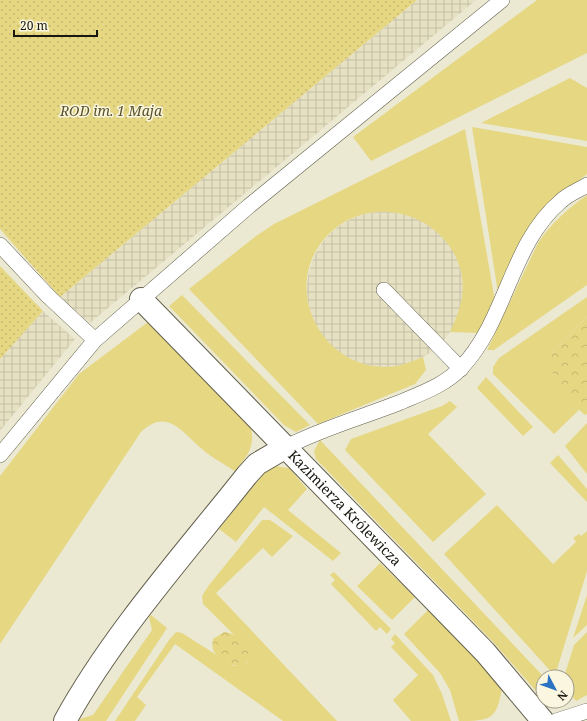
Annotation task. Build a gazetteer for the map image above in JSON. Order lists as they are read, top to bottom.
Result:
{
  "streets": {
    "street": ["Kazimierza Królewicza"]
  },
  "parks": ["ROD im. 1 Maja"],
  "scale_bar": "20 m",
  "north": "bottom right"
}
